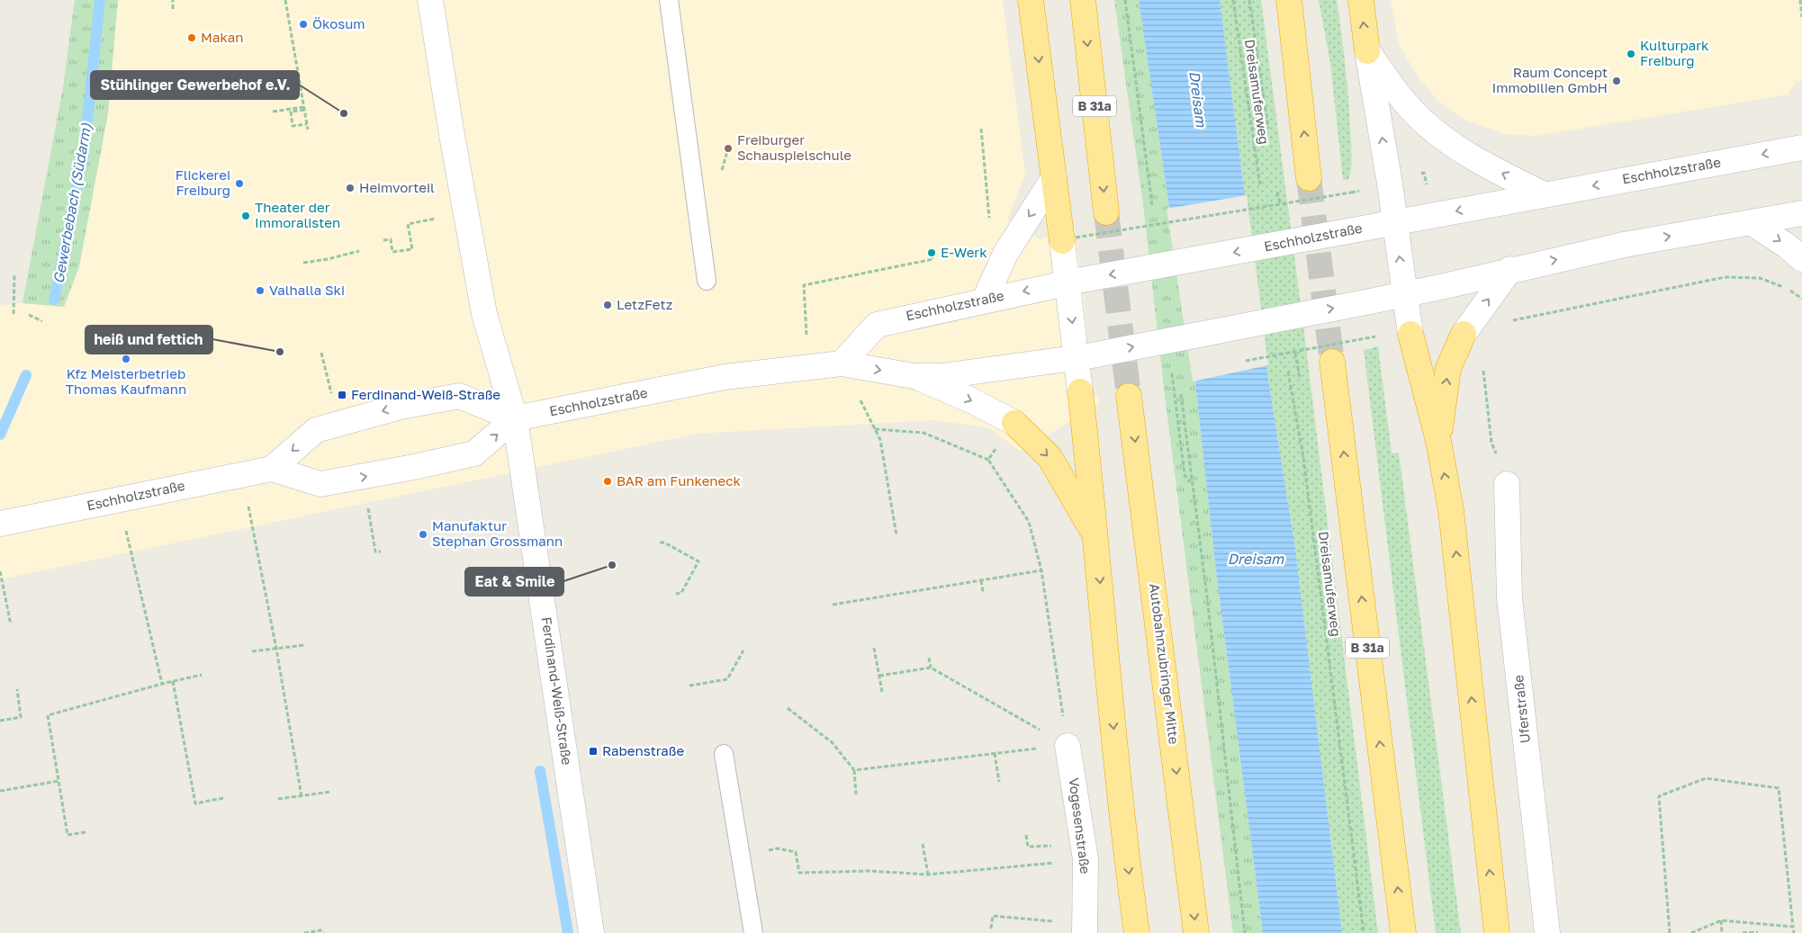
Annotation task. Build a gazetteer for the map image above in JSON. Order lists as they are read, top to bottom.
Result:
{
  "streets": {
    "highway": ["B 31a", "Autobahnzubringer Mitte"],
    "main road": [
      "Eschholzstraße",
      "Ferdinand-Weiß-Straße",
      "Uferstraße",
      "Vogesenstraße"
    ],
    "path": ["Dreisamuferweg"]
  },
  "crossings": [
    ["Eschholzstraße", "Ferdinand-Weiß-Straße"]
  ],
  "water": ["Dreisam", "Gewerbebach (Südarm)"],
  "places": {
    "other": [
      "Ökosum",
      "Makan",
      "Kulturpark Freiburg",
      "Raum Concept Immobilien GmbH",
      "Stühlinger Gewerbehof e.V.",
      "Freiburger Schauspielschule",
      "Flickerei Freiburg",
      "Heimvorteil",
      "Theater der Immoralisten",
      "E-Werk",
      "Valhalla Ski",
      "LetzFetz",
      "heiß und fettich",
      "Kfz Meisterbetrieb Thomas Kaufmann",
      "BAR am Funkeneck",
      "Manufaktur Stephan Grossmann",
      "Eat & Smile"
    ],
    "transit": ["Ferdinand-Weiß-Straße", "Rabenstraße"]
  }
}
